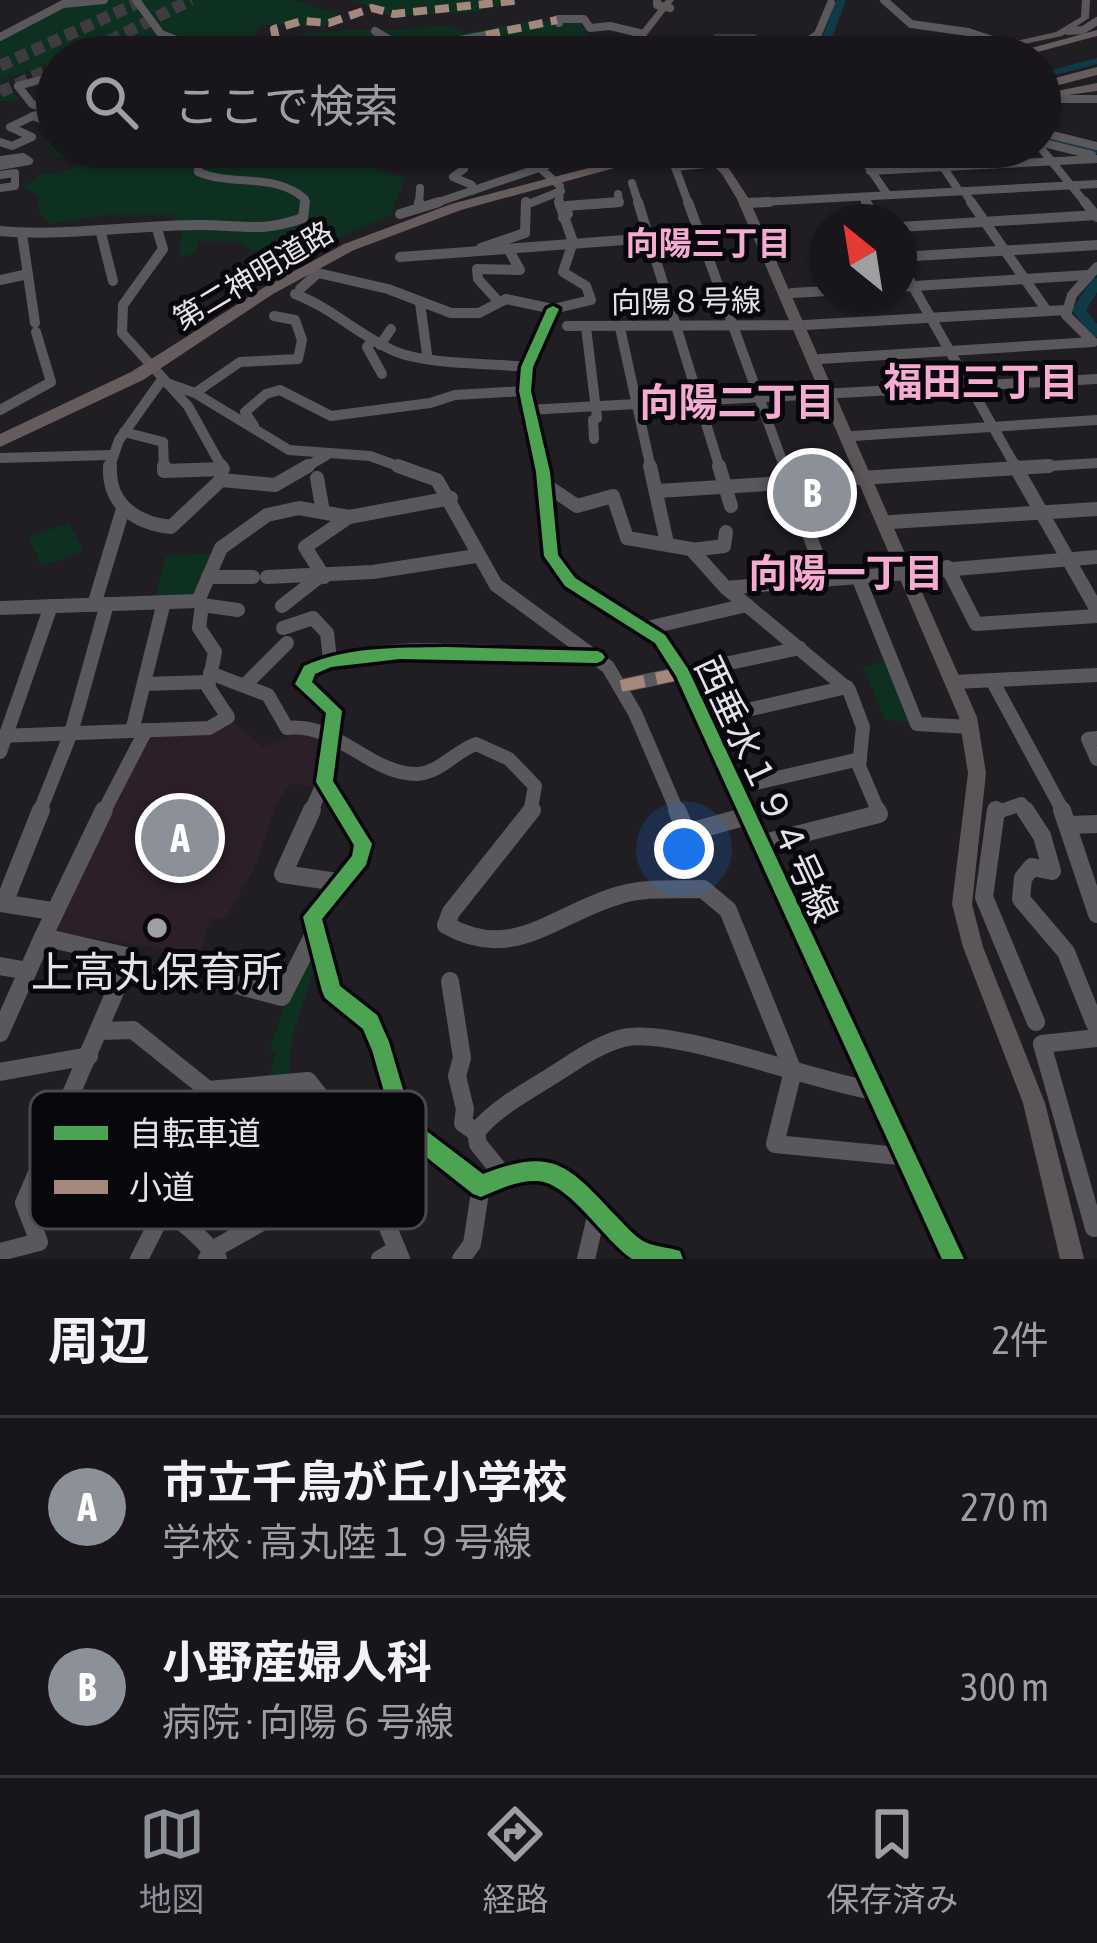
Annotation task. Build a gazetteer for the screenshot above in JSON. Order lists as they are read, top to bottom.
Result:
{
  "streets": {
    "highway": ["第二神明道路"],
    "street": ["向陽８号線", "西垂水１９４号線"]
  },
  "districts": [
    "向陽三丁目",
    "福田三丁目",
    "向陽二丁目",
    "向陽一丁目"
  ],
  "places": ["上高丸保育所"],
  "legend": ["自転車道", "小道"],
  "north": "top left",
  "page": {
    "search": "ここで検索",
    "pins": ["B", "A"],
    "heading": ["周辺", "2件"],
    "list": [
      {
        "mark": "A",
        "name": "市立千鳥が丘小学校",
        "note": "学校 · 高丸陸１９号線",
        "value": "270 m"
      },
      {
        "mark": "B",
        "name": "小野産婦人科",
        "note": "病院 · 向陽６号線",
        "value": "300 m"
      }
    ],
    "nav": ["地図", "経路", "保存済み"]
  }
}
